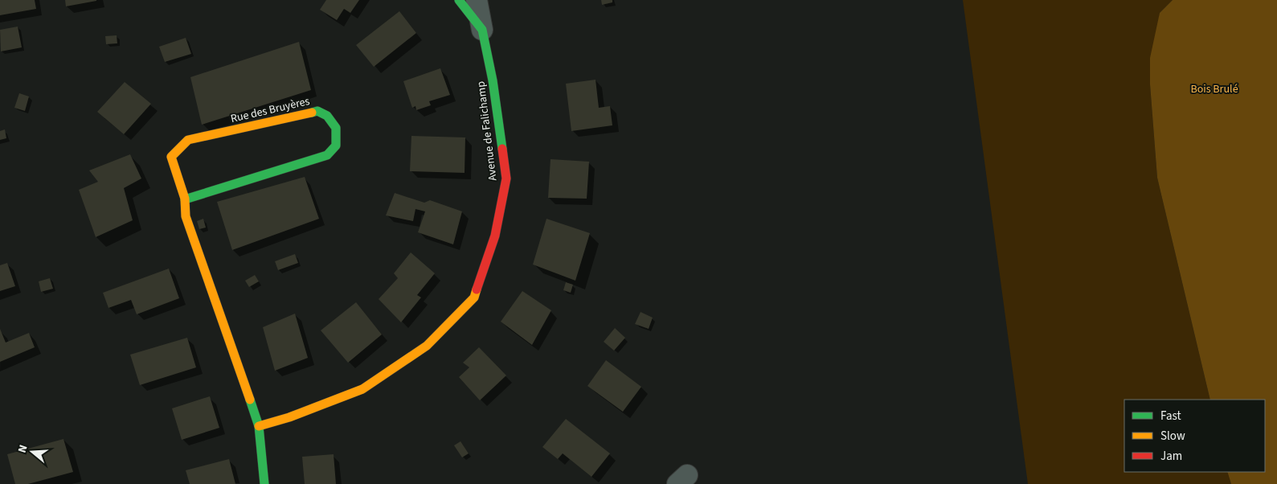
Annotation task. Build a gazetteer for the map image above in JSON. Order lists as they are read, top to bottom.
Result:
{
  "streets": {
    "street": ["Rue des Bruyères", "Avenue de Falichamp"]
  },
  "crossings": [
    ["Rue des Bruyères", "Avenue de Falichamp"]
  ],
  "parks": ["Bois Brulé"],
  "legend": ["Fast", "Slow", "Jam"],
  "north": "left"
}
